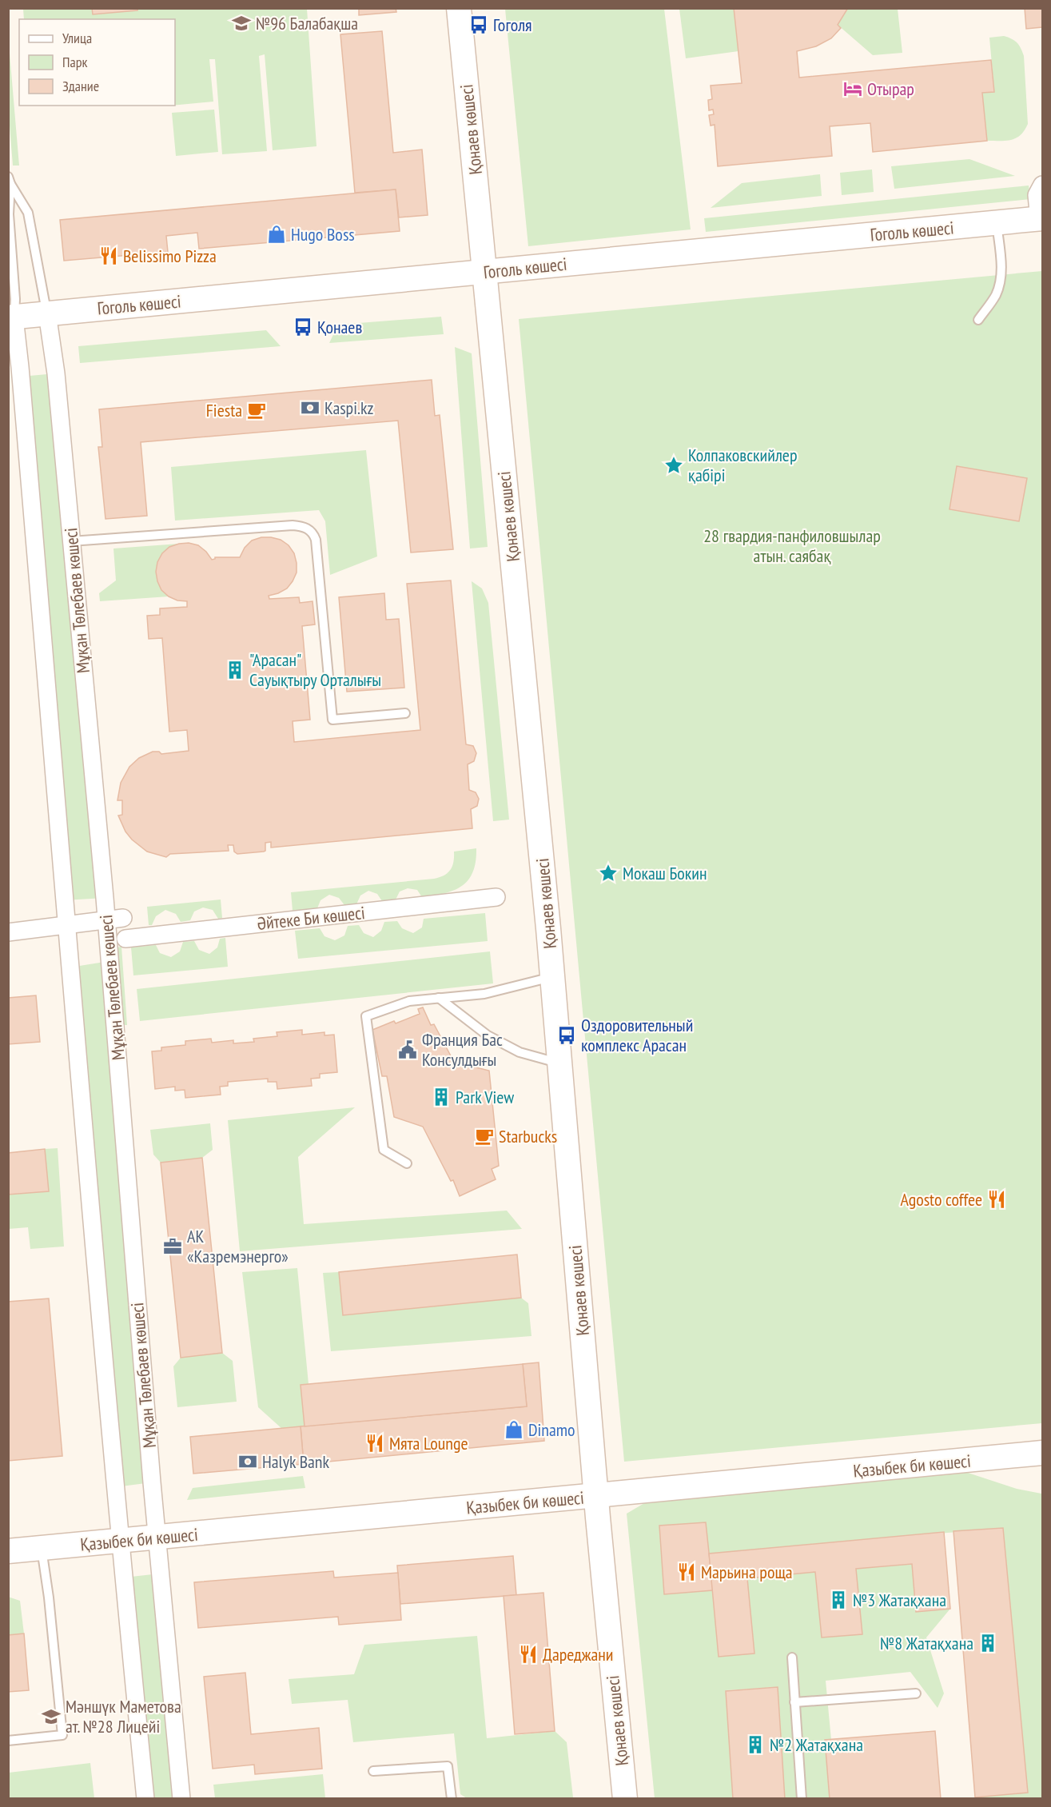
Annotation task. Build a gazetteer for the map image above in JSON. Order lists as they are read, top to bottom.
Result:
{
  "streets": {
    "street": [
      "Қонаев көшесі",
      "Гоголь көшесі",
      "Мұқан Төлебаев көшесі",
      "Әйтеке Би көшесі",
      "Қазыбек би көшесі"
    ]
  },
  "crossings": [
    ["Қонаев көшесі", "Гоголь көшесі"],
    ["Қонаев көшесі", "Қазыбек би көшесі"],
    ["Гоголь көшесі", "Мұқан Төлебаев көшесі"],
    ["Мұқан Төлебаев көшесі", "Қазыбек би көшесі"]
  ],
  "parks": ["28 гвардия-панфиловшылар атын. саябақ"],
  "places": {
    "school or university": ["№96 Балабақша", "Мәншүк Маметова ат. №28 Лицейі"],
    "bus stop": ["Гоголя", "Қонаев", "Оздоровительный комплекс Арасан"],
    "hotel": ["Отырар"],
    "shop": ["Hugo Boss", "Dinamo"],
    "restaurant": [
      "Belissimo Pizza",
      "Agosto coffee",
      "Мята Lounge",
      "Марьина роща",
      "Дареджани"
    ],
    "bank": ["Kaspi.kz", "Halyk Bank"],
    "cafe": ["Fiesta", "Starbucks"],
    "place": ["Колпаковскийлер қабірі", "Мокаш Бокин"],
    "building": [
      "\"Арасан\" Сауықтыру Орталығы",
      "Park View",
      "№3 Жатақхана",
      "№8 Жатақхана",
      "№2 Жатақхана"
    ],
    "public building": ["Франция Бас Консулдығы"],
    "office": ["АК «Казремэнерго»"]
  },
  "legend": ["Улица", "Парк", "Здание"]
}
